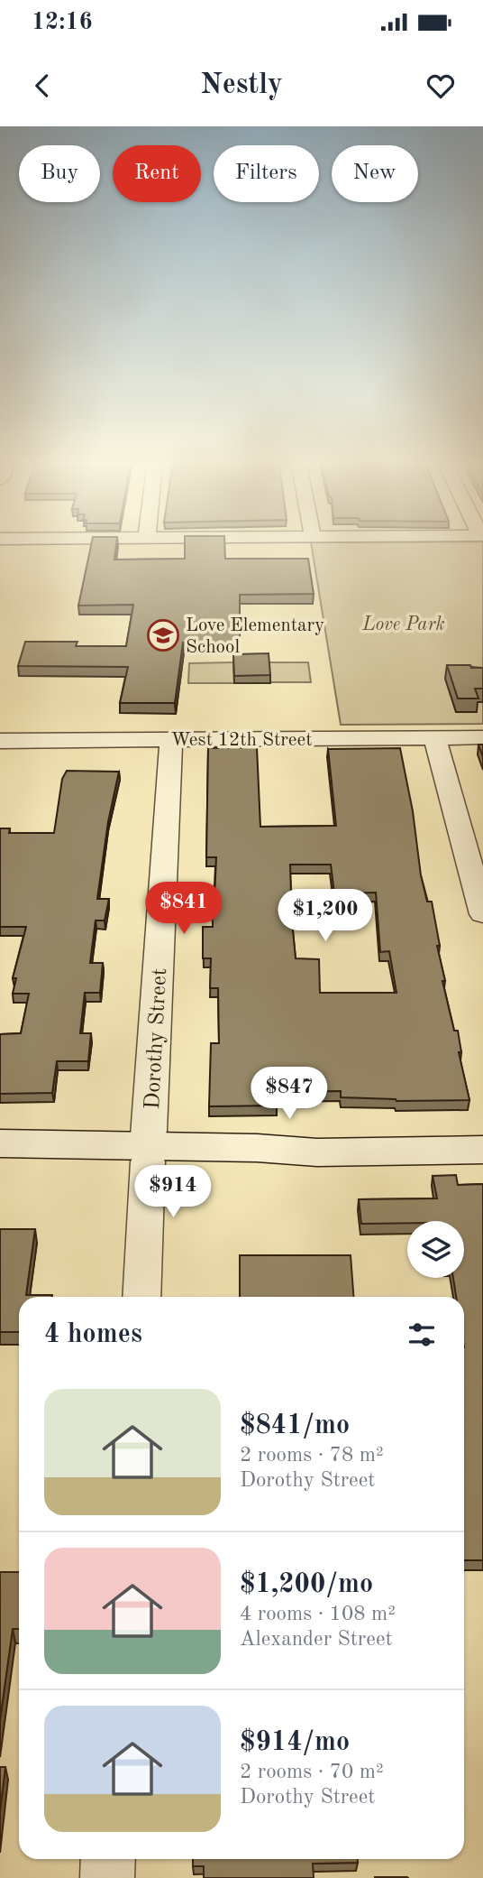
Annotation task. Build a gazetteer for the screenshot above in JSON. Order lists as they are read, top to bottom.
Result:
{
  "streets": {
    "street": ["West 12th Street", "Dorothy Street"]
  },
  "crossings": [
    ["West 12th Street", "Dorothy Street"]
  ],
  "parks": ["Love Park"],
  "places": {
    "school or university": ["Love Elementary School"]
  },
  "page": {
    "status": "12:16",
    "header": "Nestly",
    "chip": [
      "Buy",
      "Rent",
      "Filters",
      "New"
    ],
    "price": [
      "$841",
      "$1,200",
      "$847",
      "$914"
    ],
    "heading": "4 homes",
    "list": [
      {
        "name": "$841/mo",
        "note": "2 rooms · 78 m² · Dorothy Street"
      },
      {
        "name": "$1,200/mo",
        "note": "4 rooms · 108 m² · Alexander Street"
      },
      {
        "name": "$914/mo",
        "note": "2 rooms · 70 m² · Dorothy Street"
      }
    ]
  }
}
